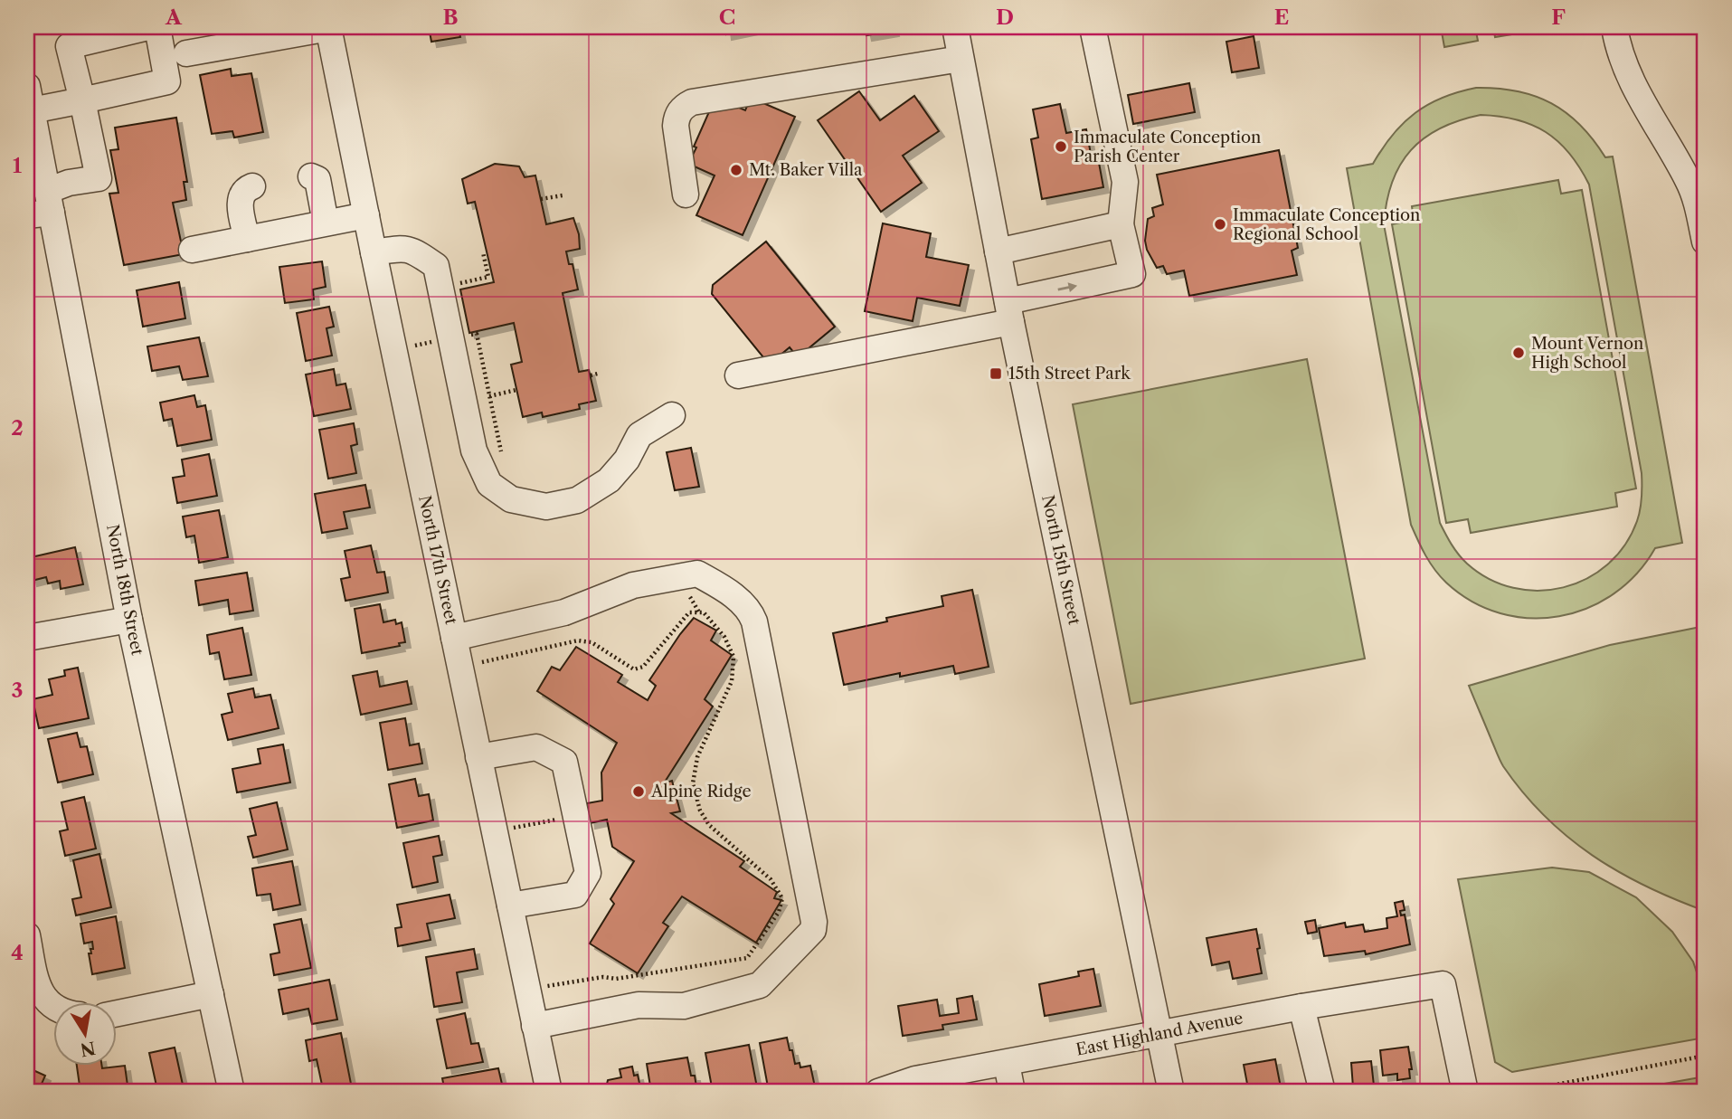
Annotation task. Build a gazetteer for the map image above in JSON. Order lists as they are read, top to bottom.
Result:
{
  "streets": {
    "street": [
      "North 17th Street",
      "North 15th Street",
      "North 18th Street",
      "East Highland Avenue"
    ]
  },
  "crossings": [
    ["North 15th Street", "East Highland Avenue"]
  ],
  "places": {
    "other": [
      "Immaculate Conception Parish Center",
      "Mt. Baker Villa",
      "Immaculate Conception Regional School",
      "Mount Vernon High School",
      "Alpine Ridge"
    ],
    "transit": ["15th Street Park"]
  },
  "north": "bottom",
  "grid": {
    "columns": [
      "A",
      "B",
      "C",
      "D",
      "E",
      "F"
    ],
    "rows": [
      "1",
      "2",
      "3",
      "4"
    ]
  }
}
